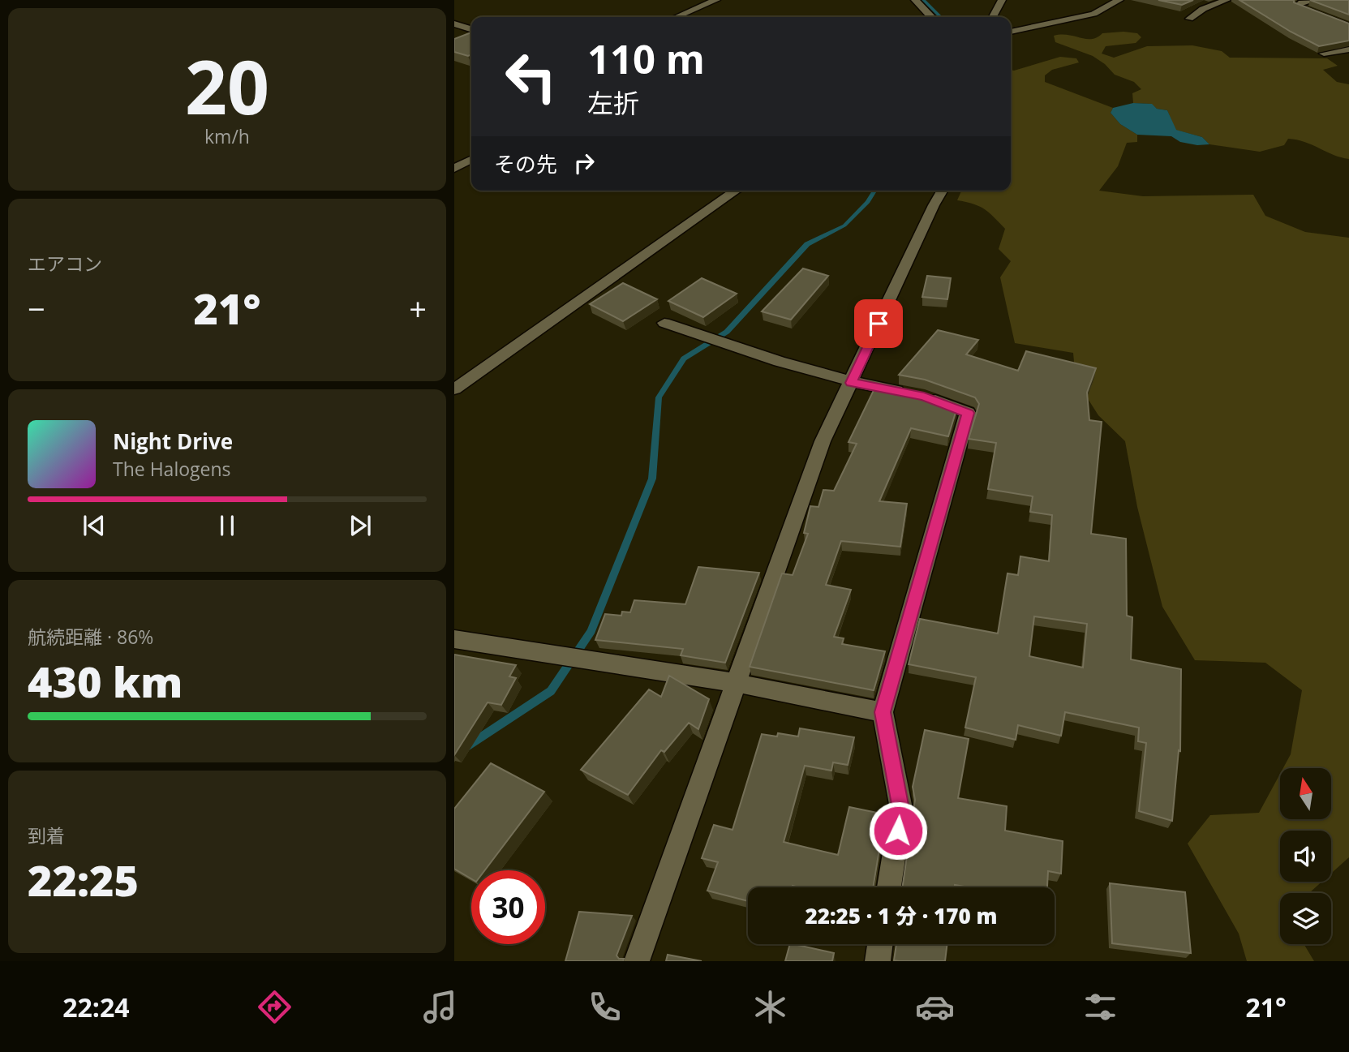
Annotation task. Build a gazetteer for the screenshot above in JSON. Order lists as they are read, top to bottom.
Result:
{
  "north": "top",
  "page": {
    "tile": [
      ["20", "km/h"],
      "エアコン",
      ["航続距離 · 86%", "430 km"],
      ["到着", "22:25"]
    ],
    "turn": ["110 m", "左折"],
    "then": "その先",
    "heat": ["−", "21°", "+"],
    "song": ["Night Drive", "The Halogens"],
    "limit": "30",
    "trip": "22:25 · 1 分 · 170 m",
    "tabs": ["22:24", "21°"]
  }
}
